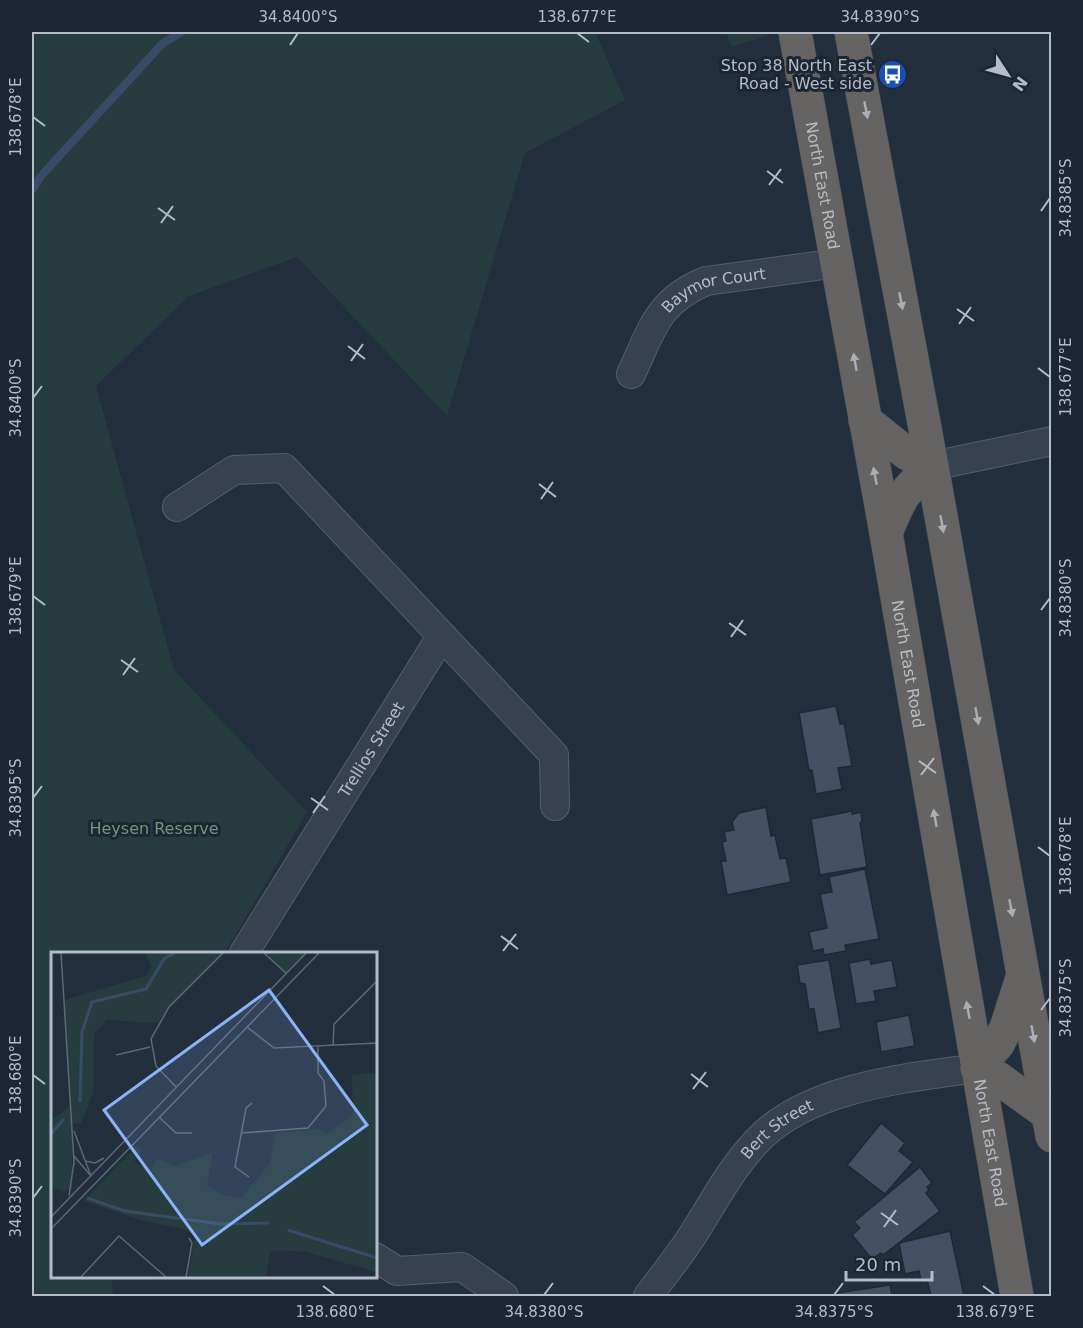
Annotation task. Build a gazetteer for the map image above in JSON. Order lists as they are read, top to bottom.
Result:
{
  "streets": {
    "highway": ["North East Road"],
    "street": ["Baymor Court", "Trellios Street", "Bert Street"]
  },
  "crossings": [
    ["North East Road", "Baymor Court"],
    ["North East Road", "Bert Street"]
  ],
  "parks": ["Heysen Reserve"],
  "places": {
    "bus stop": ["Stop 38 North East Road - West side"]
  },
  "scale_bar": "20 m",
  "north": "bottom right",
  "coordinates": [
    "34.8400°S",
    "138.677°E",
    "34.8390°S",
    "138.678°E",
    "34.8385°S",
    "138.679°E",
    "34.8380°S",
    "34.8395°S",
    "34.8375°S",
    "138.680°E"
  ]
}
